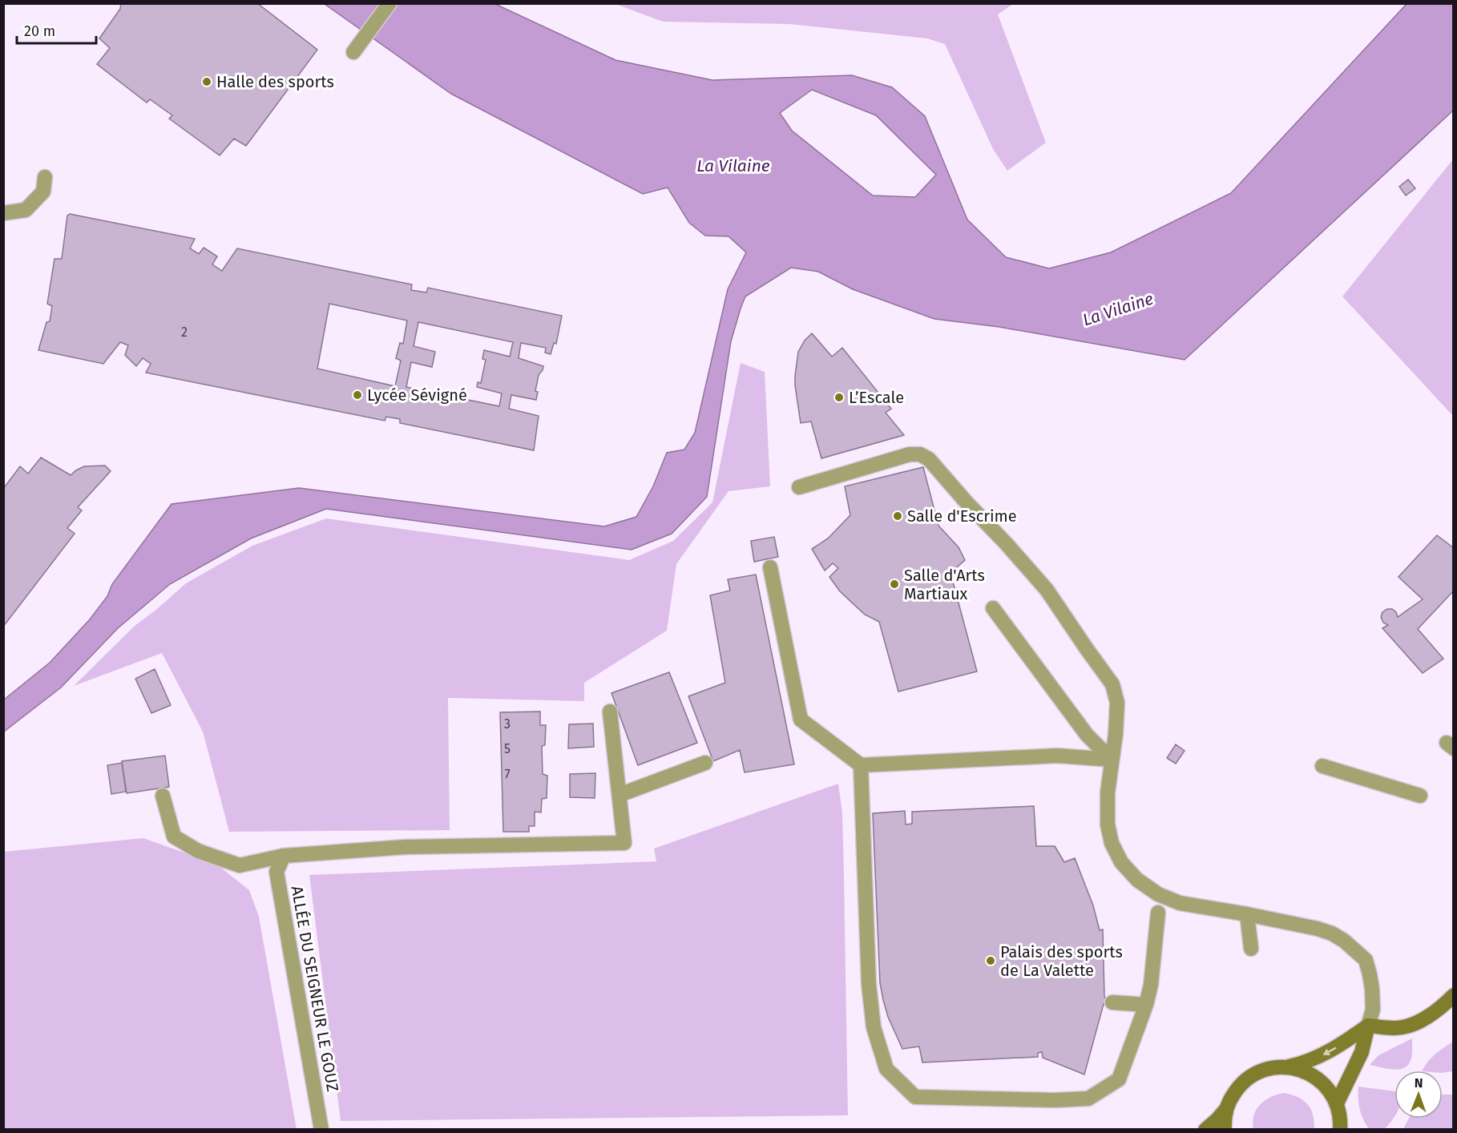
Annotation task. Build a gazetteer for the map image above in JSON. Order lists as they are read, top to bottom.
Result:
{
  "streets": {
    "street": ["ALLÉE DU SEIGNEUR LE GOUZ"]
  },
  "water": ["La Vilaine"],
  "places": [
    "Halle des sports",
    "Lycée Sévigné",
    "L’Escale",
    "Salle d'Escrime",
    "Salle d'Arts Martiaux",
    "Palais des sports de La Valette"
  ],
  "house_numbers": [
    "2",
    "3",
    "5",
    "7"
  ],
  "scale_bar": "20 m",
  "north": "top"
}
